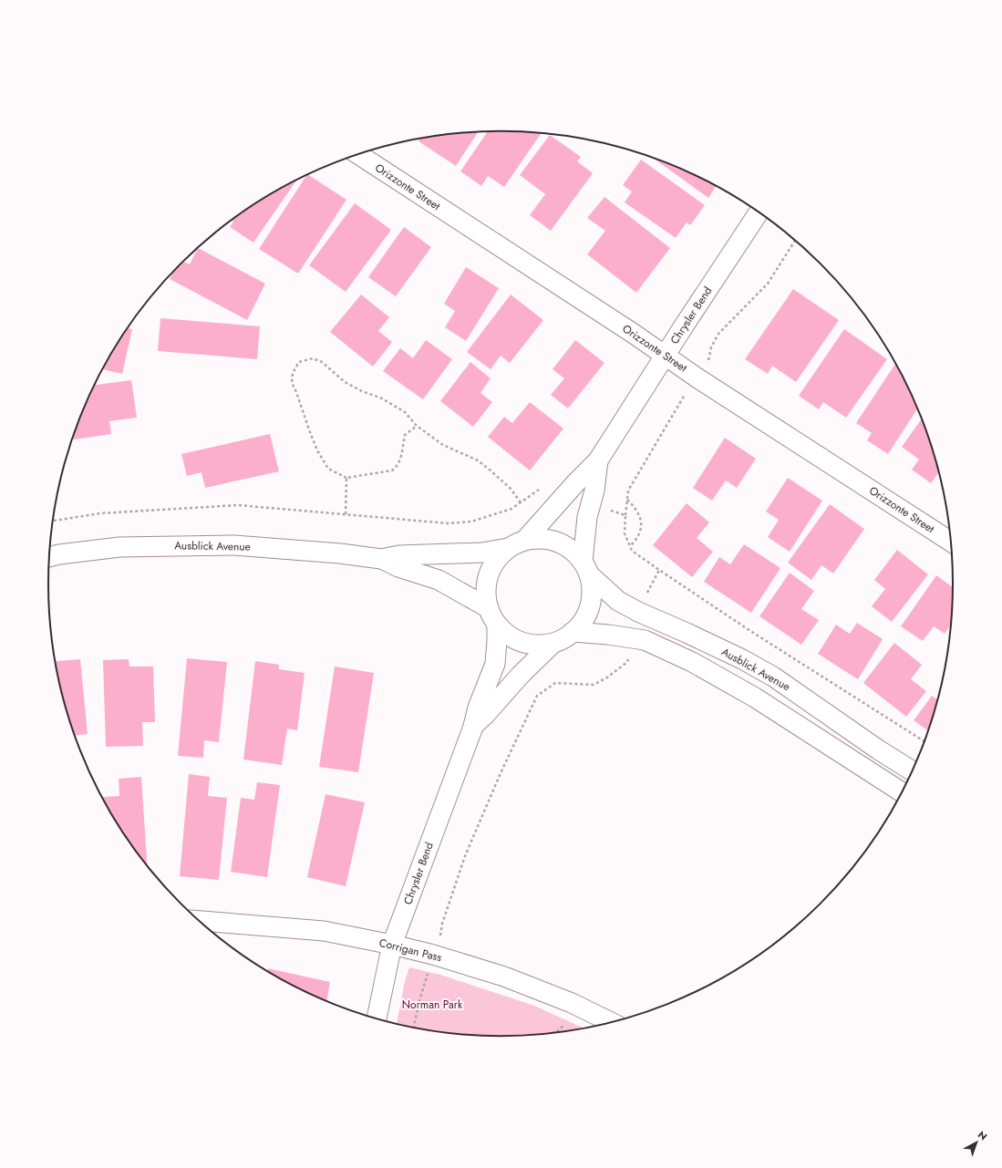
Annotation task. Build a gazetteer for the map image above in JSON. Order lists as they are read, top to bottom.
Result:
{
  "streets": {
    "street": [
      "Orizzonte Street",
      "Chrysler Bend",
      "Ausblick Avenue",
      "Corrigan Pass"
    ]
  },
  "crossings": [
    ["Orizzonte Street", "Chrysler Bend"],
    ["Chrysler Bend", "Ausblick Avenue"],
    ["Chrysler Bend", "Corrigan Pass"]
  ],
  "parks": ["Norman Park"],
  "north": "top right"
}
